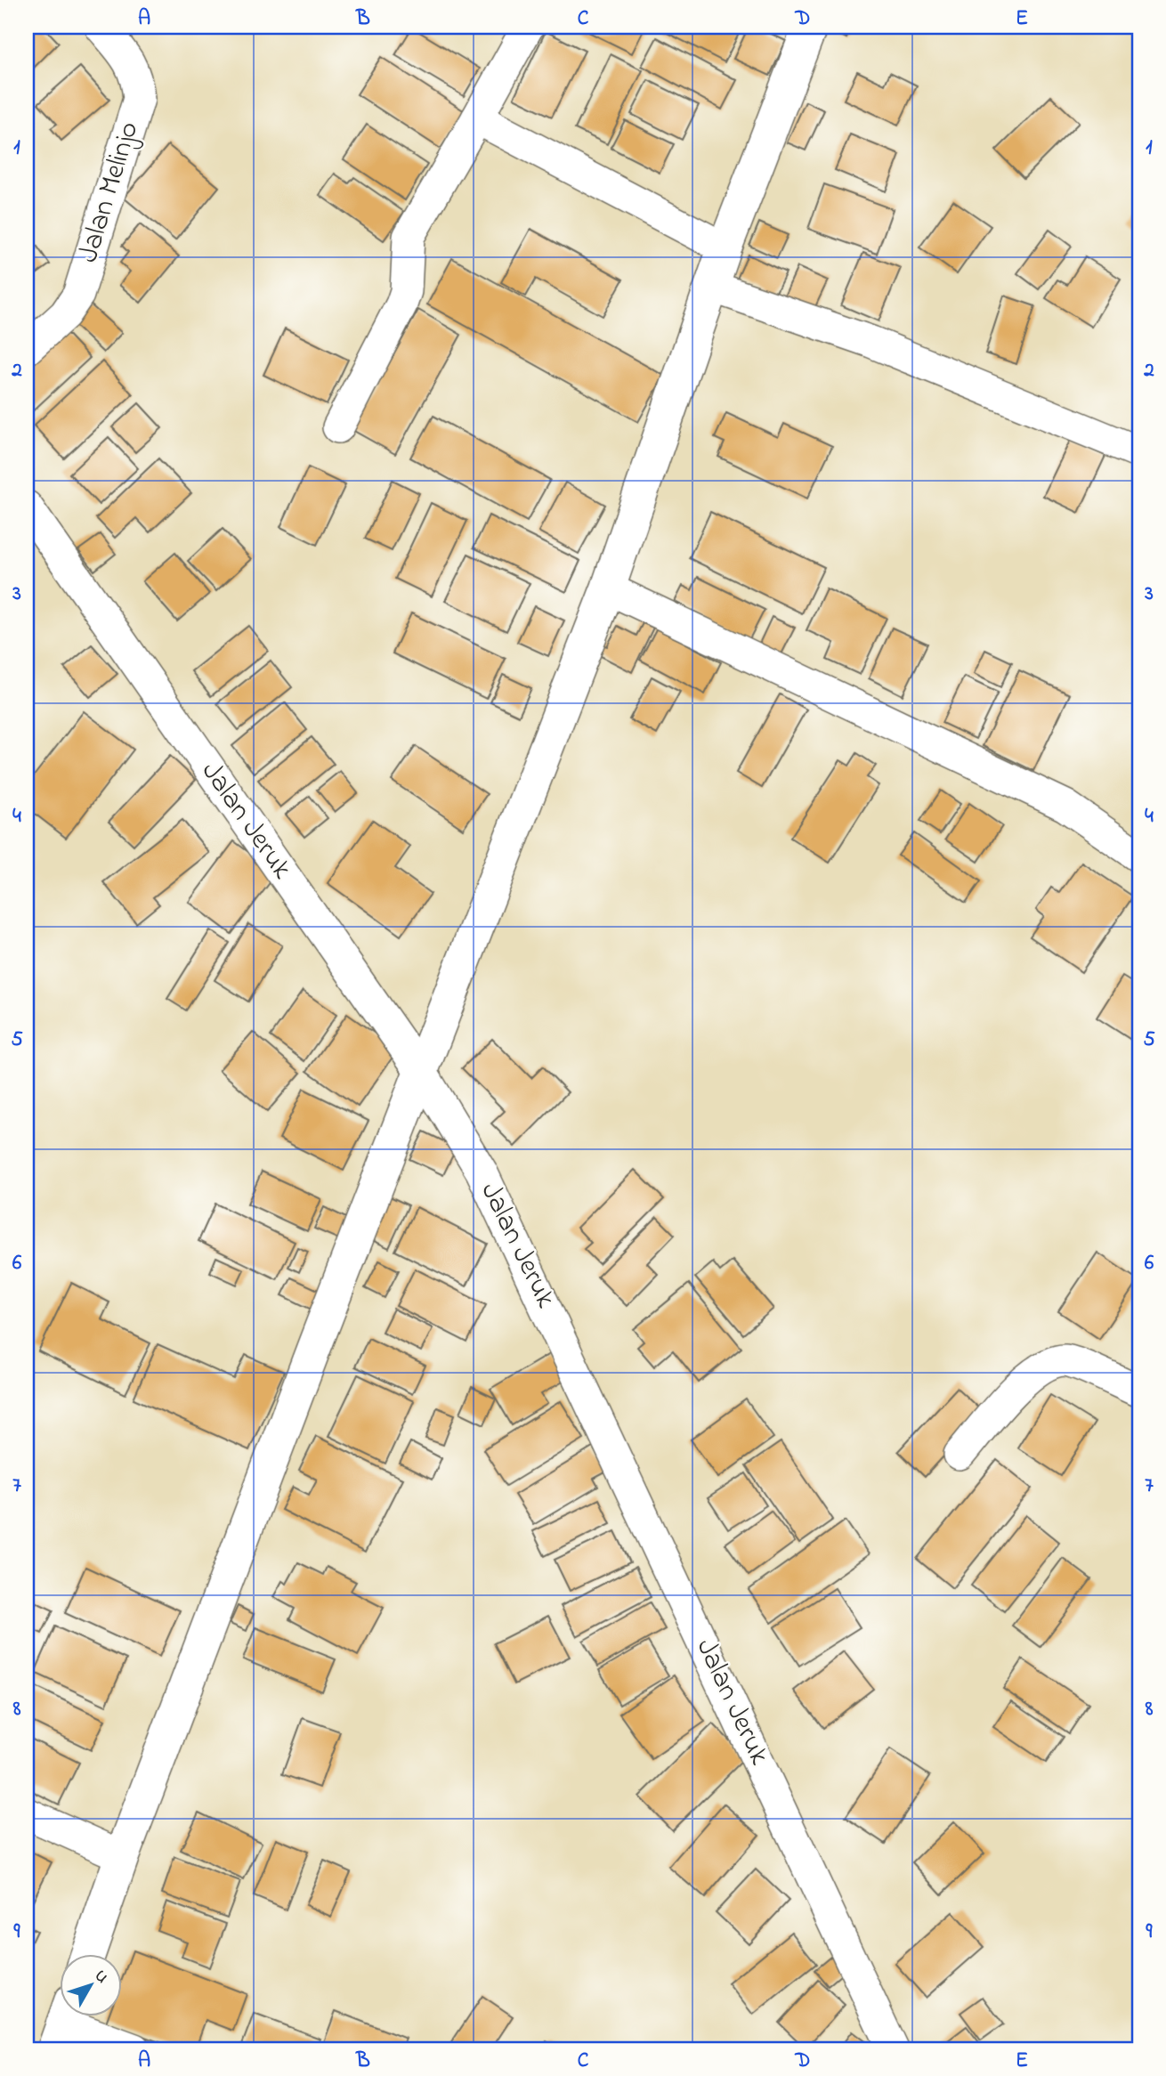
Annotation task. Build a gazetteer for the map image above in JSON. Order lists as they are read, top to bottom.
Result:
{
  "streets": {
    "street": ["Jalan Melinjo", "Jalan Jeruk"]
  },
  "north": "top right",
  "grid": {
    "columns": [
      "A",
      "B",
      "C",
      "D",
      "E"
    ],
    "rows": [
      "1",
      "2",
      "3",
      "4",
      "5",
      "6",
      "7",
      "8",
      "9"
    ]
  }
}
